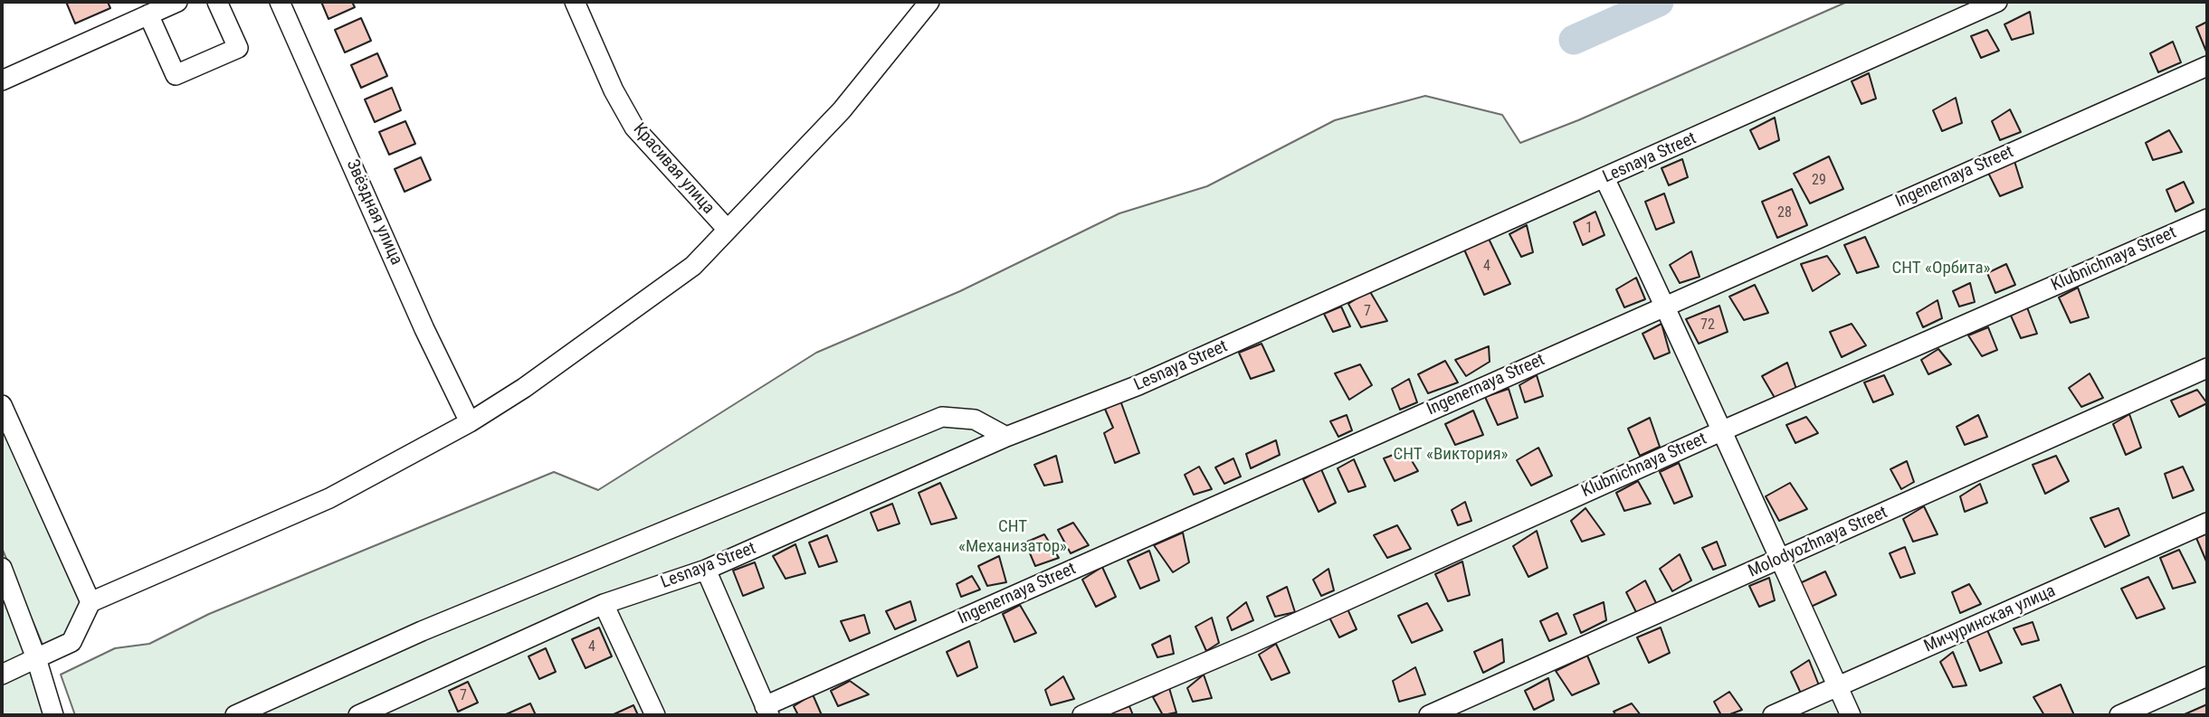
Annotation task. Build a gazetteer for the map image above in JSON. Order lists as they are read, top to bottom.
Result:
{
  "streets": {
    "street": [
      "Lesnaya Street",
      "Красивая улица",
      "Ingenernaya Street",
      "Звёздная улица",
      "Klubnichnaya Street",
      "Molodyozhnaya Street",
      "Мичуринская улица"
    ]
  },
  "parks": ["СНТ «Орбита»", "СНТ «Виктория»", "СНТ «Механизатор»"],
  "house_numbers": [
    "29",
    "28",
    "1",
    "4",
    "7",
    "72",
    "4",
    "7"
  ]
}
